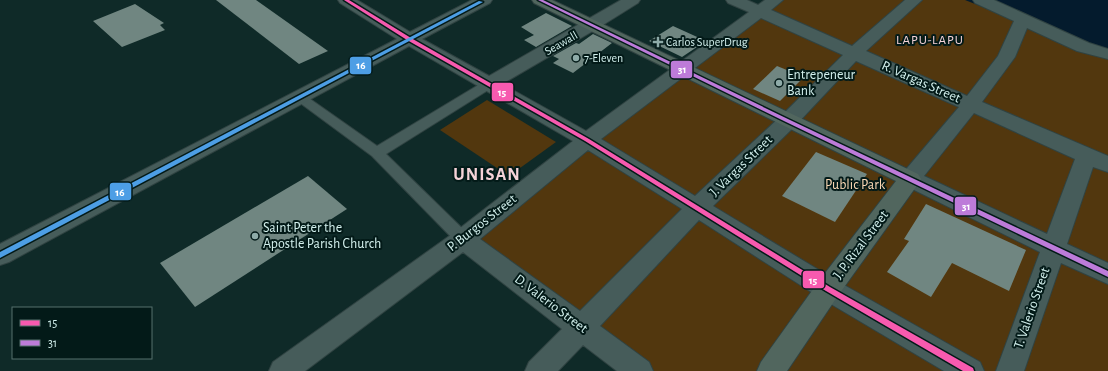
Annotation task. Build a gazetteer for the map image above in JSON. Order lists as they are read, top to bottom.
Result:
{
  "streets": {
    "main road": ["J. P. Rizal Street"],
    "street": [
      "Seawall",
      "R. Vargas Street",
      "J. Vargas Street",
      "P. Burgos Street",
      "D. Valerio Street",
      "T. Valerio Street"
    ]
  },
  "crossings": [
    ["R. Vargas Street", "J. Vargas Street"],
    ["R. Vargas Street", "P. Burgos Street"],
    ["R. Vargas Street", "T. Valerio Street"],
    ["J. Vargas Street", "D. Valerio Street"],
    ["P. Burgos Street", "D. Valerio Street"]
  ],
  "districts": ["LAPU-LAPU", "UNISAN"],
  "parks": ["Public Park"],
  "places": {
    "health": ["Carlos SuperDrug"],
    "other": ["7-Eleven", "Entrepeneur Bank", "Saint Peter the Apostle Parish Church"]
  },
  "lines": ["transit line 15", "transit line 31", "transit line 16"],
  "legend": ["15", "31"]
}
